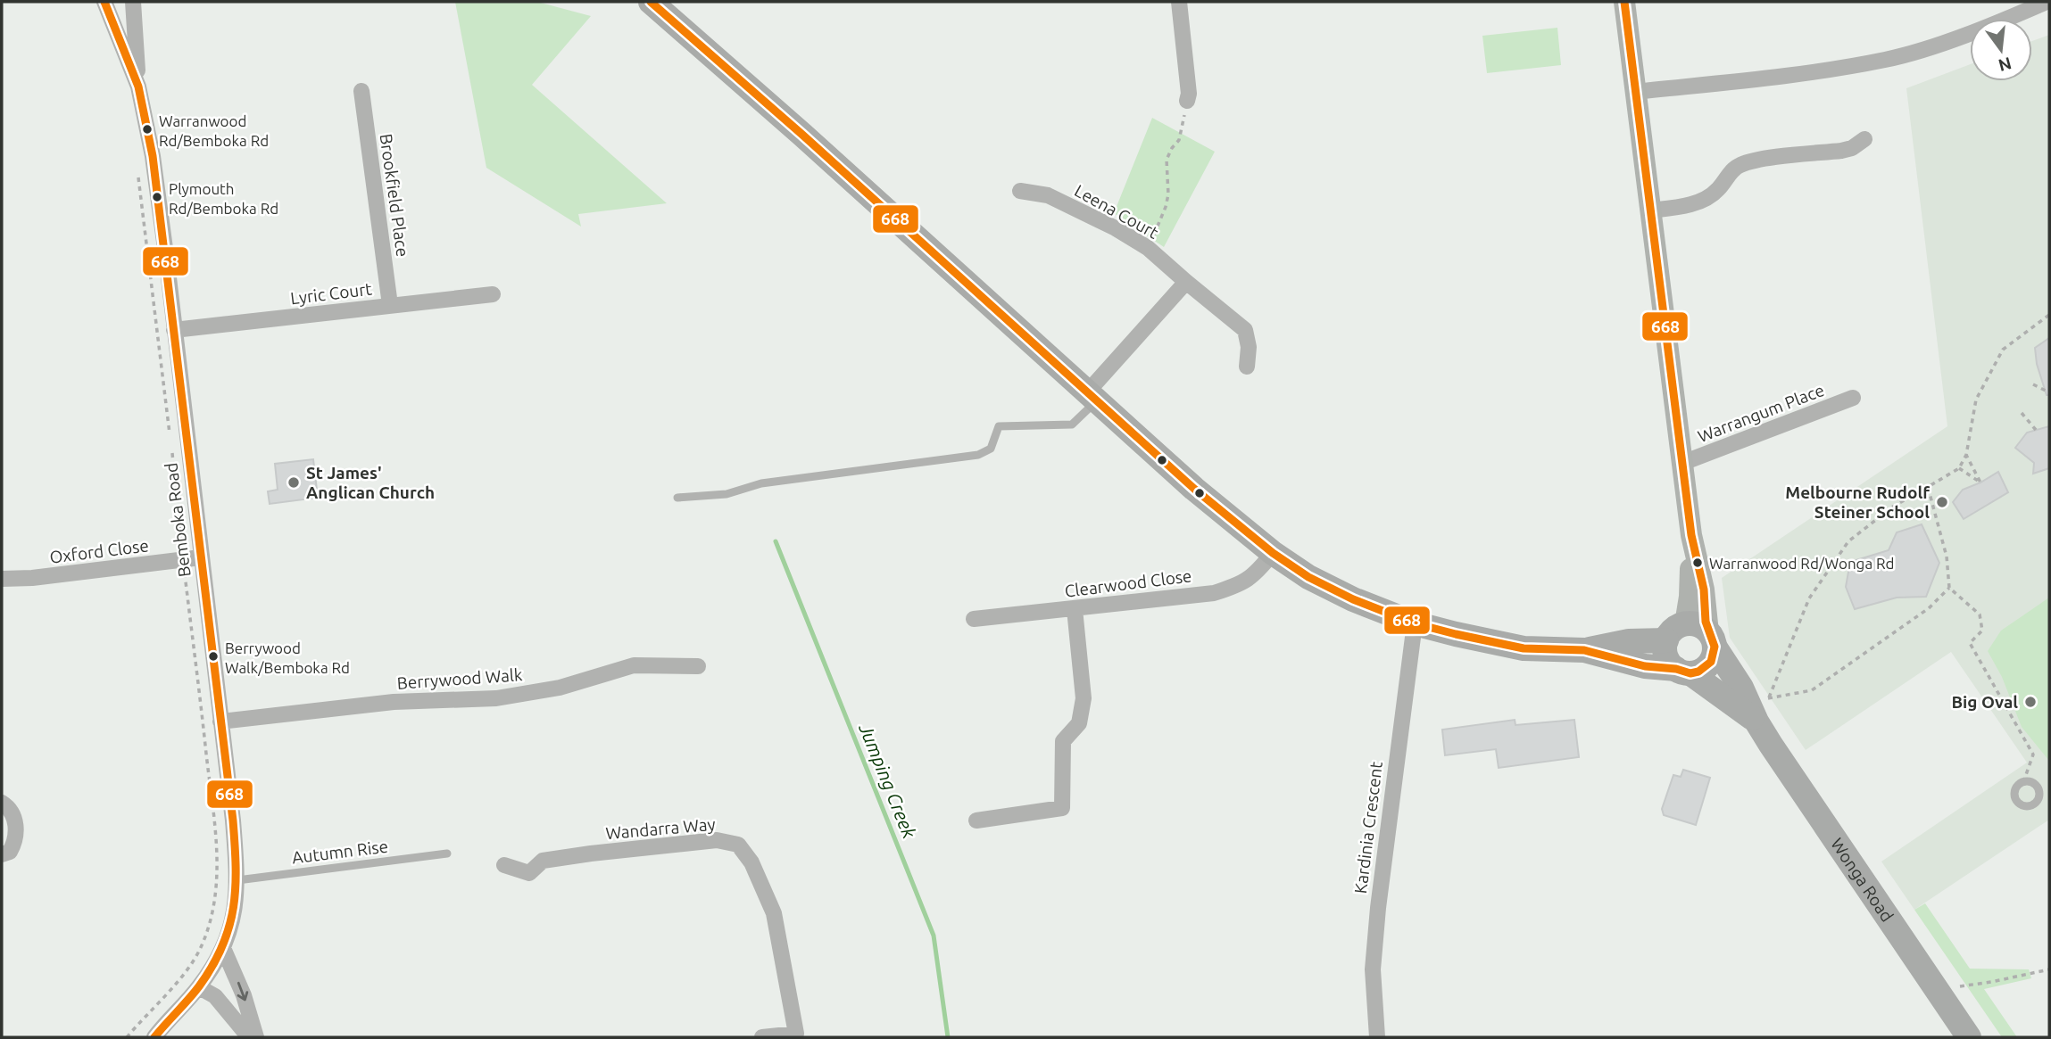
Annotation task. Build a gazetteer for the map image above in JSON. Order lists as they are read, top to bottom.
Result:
{
  "streets": {
    "main road": ["Wonga Road"],
    "street": [
      "Brookfield Place",
      "Leena Court",
      "Lyric Court",
      "Warrangum Place",
      "Bemboka Road",
      "Oxford Close",
      "Clearwood Close",
      "Berrywood Walk",
      "Kardinia Crescent",
      "Wandarra Way"
    ],
    "lane": ["Autumn Rise"]
  },
  "crossings": [
    ["Brookfield Place", "Lyric Court"],
    ["Lyric Court", "Bemboka Road"],
    ["Warrangum Place", "Wonga Road"],
    ["Bemboka Road", "Oxford Close"],
    ["Bemboka Road", "Berrywood Walk"],
    ["Bemboka Road", "Autumn Rise"]
  ],
  "water": ["Jumping Creek"],
  "places": [
    "Warranwood Rd/Bemboka Rd",
    "Plymouth Rd/Bemboka Rd",
    "St James' Anglican Church",
    "Melbourne Rudolf Steiner School",
    "Warranwood Rd/Wonga Rd",
    "Berrywood Walk/Bemboka Rd",
    "Big Oval"
  ],
  "lines": ["transit line 668"],
  "north": "bottom"
}
